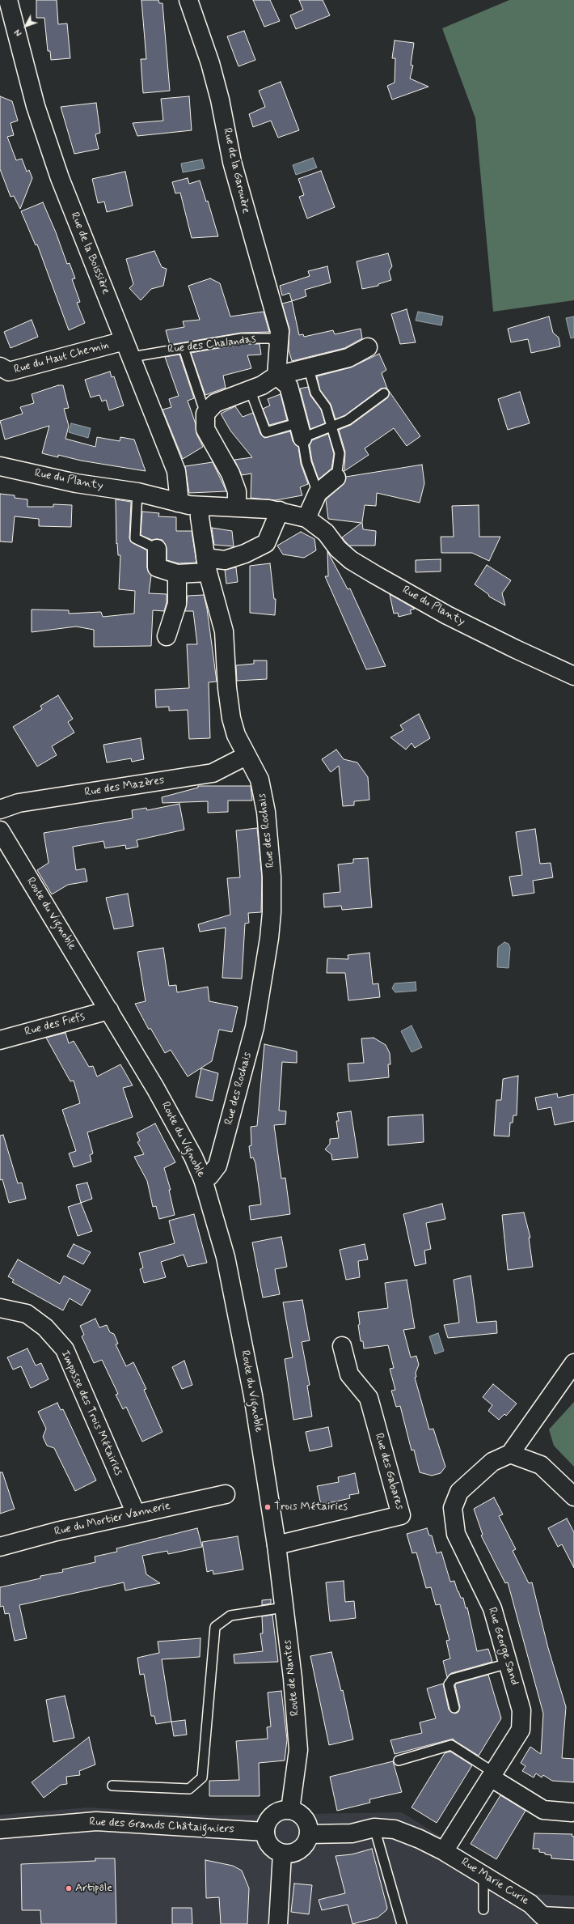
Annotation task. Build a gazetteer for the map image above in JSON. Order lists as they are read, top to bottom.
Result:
{
  "streets": {
    "street": [
      "Rue de la Garouère",
      "Rue de la Boissière",
      "Rue du Haut Chemin",
      "Rue du Planty",
      "Rue des Mazères",
      "Rue des Rochais",
      "Route du Vignoble",
      "Rue des Fiefs",
      "Impasse des Trois Métairies",
      "Rue des Gabares",
      "Rue du Mortier Vannerie",
      "Rue George Sand",
      "Route de Nantes",
      "Rue des Grands Châtaigniers",
      "Rue Marie Curie"
    ],
    "lane": ["Rue des Chalandas"]
  },
  "crossings": [
    ["Rue de la Garouère", "Rue des Chalandas"],
    ["Rue de la Boissière", "Rue des Chalandas"],
    ["Rue de la Boissière", "Rue du Haut Chemin"],
    ["Rue de la Boissière", "Rue du Planty"],
    ["Rue des Mazères", "Rue des Rochais"],
    ["Rue des Rochais", "Route du Vignoble"],
    ["Route du Vignoble", "Rue des Fiefs"],
    ["Route du Vignoble", "Rue des Gabares"],
    ["Route du Vignoble", "Route de Nantes"],
    ["Impasse des Trois Métairies", "Rue du Mortier Vannerie"],
    ["Rue des Gabares", "Route de Nantes"],
    ["Rue George Sand", "Rue Marie Curie"],
    ["Route de Nantes", "Rue des Grands Châtaigniers"],
    ["Route de Nantes", "Rue Marie Curie"],
    ["Rue des Grands Châtaigniers", "Rue Marie Curie"]
  ],
  "places": ["Trois Métairies", "Artipôle"],
  "north": "bottom left"
}
